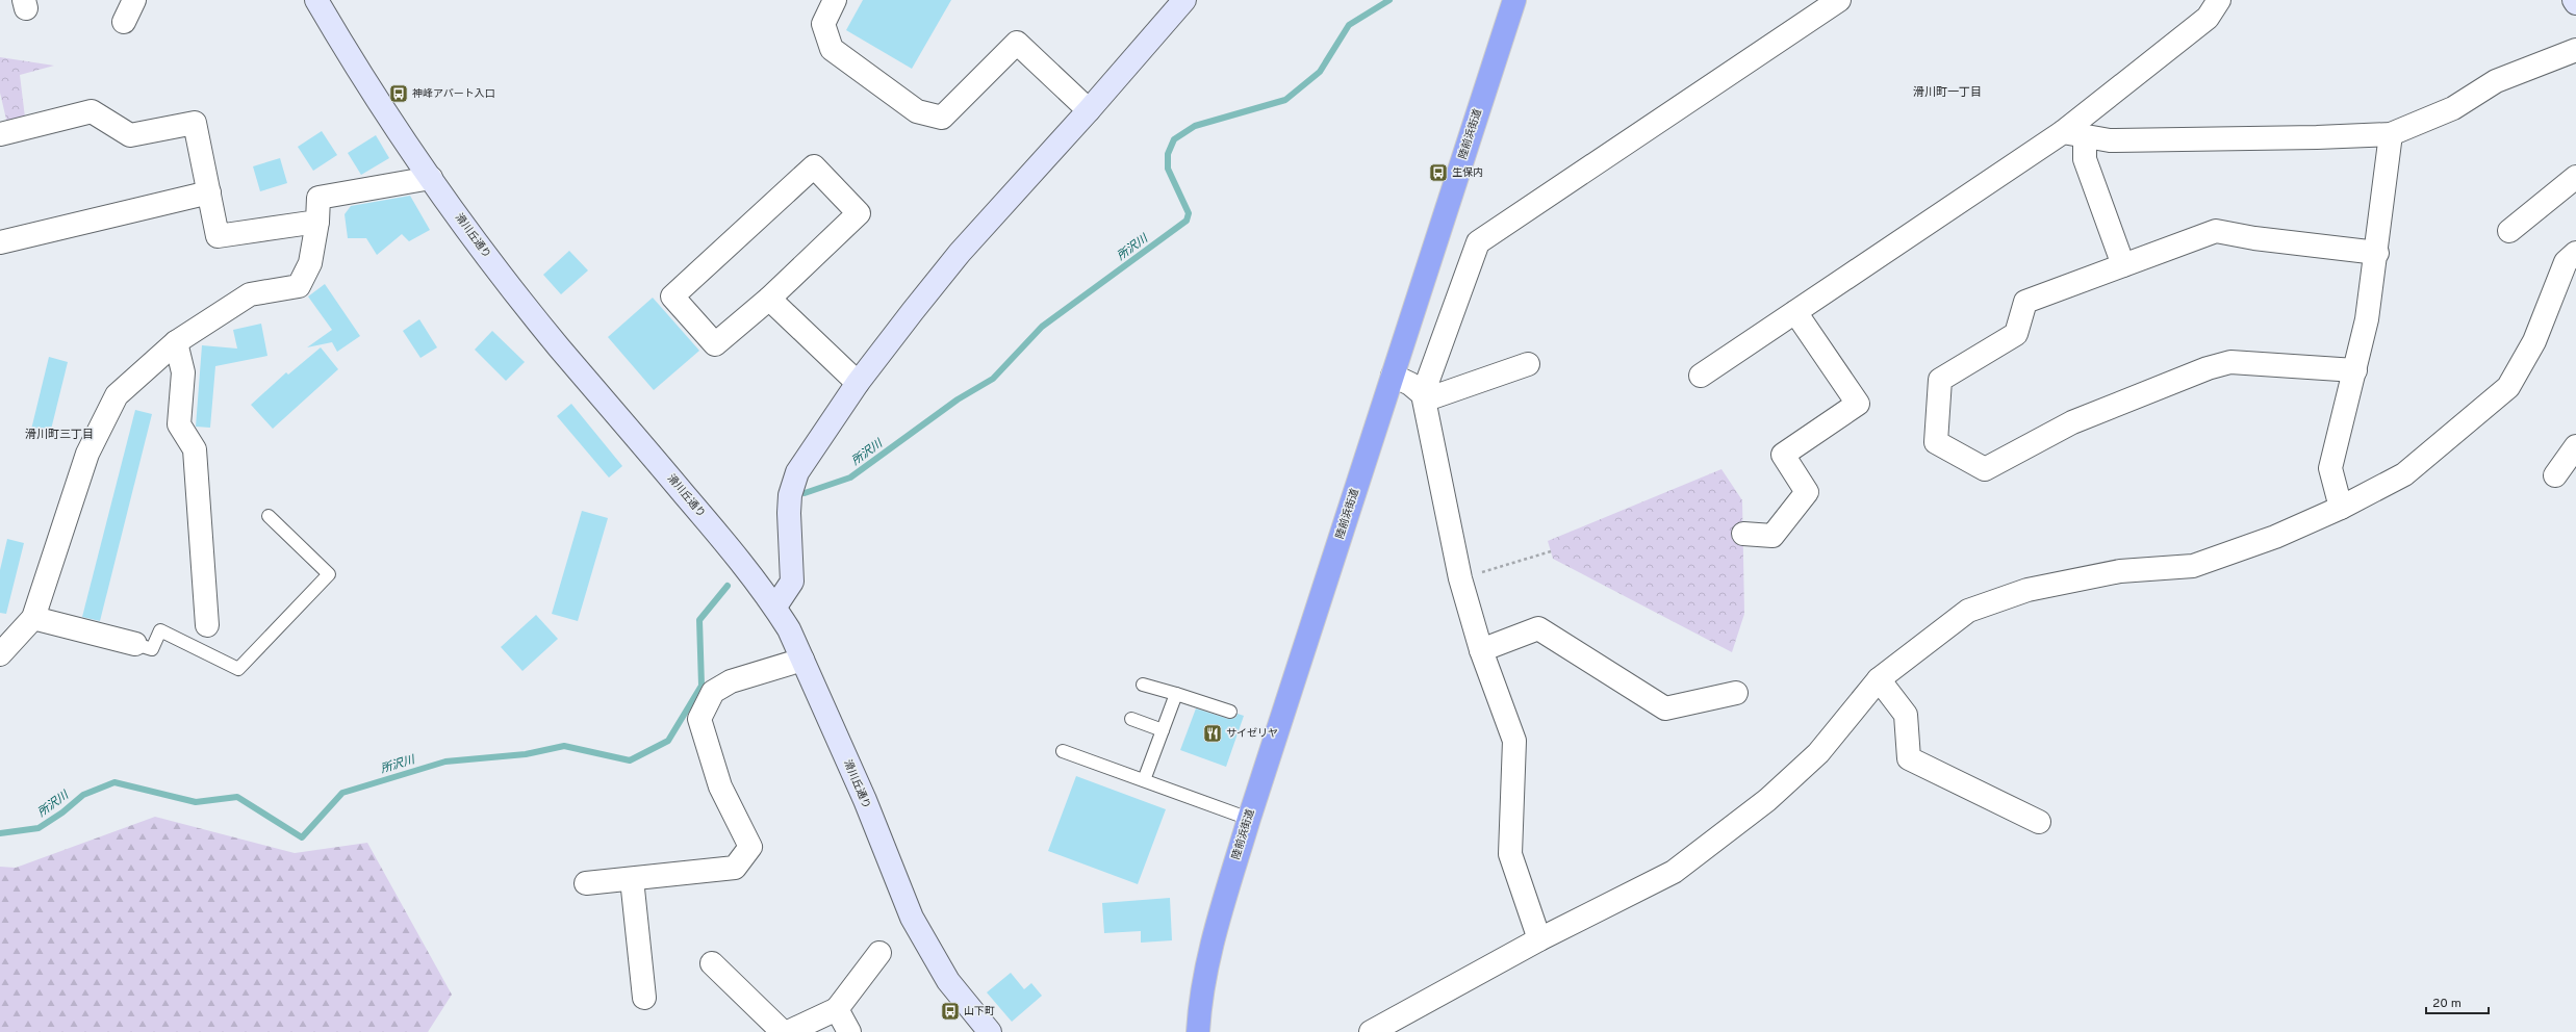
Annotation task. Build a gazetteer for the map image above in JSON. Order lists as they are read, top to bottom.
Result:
{
  "streets": {
    "highway": ["陸前浜街道"],
    "street": ["滑川丘通り"]
  },
  "districts": ["滑川町一丁目", "滑川町三丁目"],
  "water": ["所沢川"],
  "places": {
    "bus stop": ["神峰アパート入口", "生保内", "山下町"],
    "restaurant": ["サイゼリヤ"]
  },
  "scale_bar": "20 m"
}
